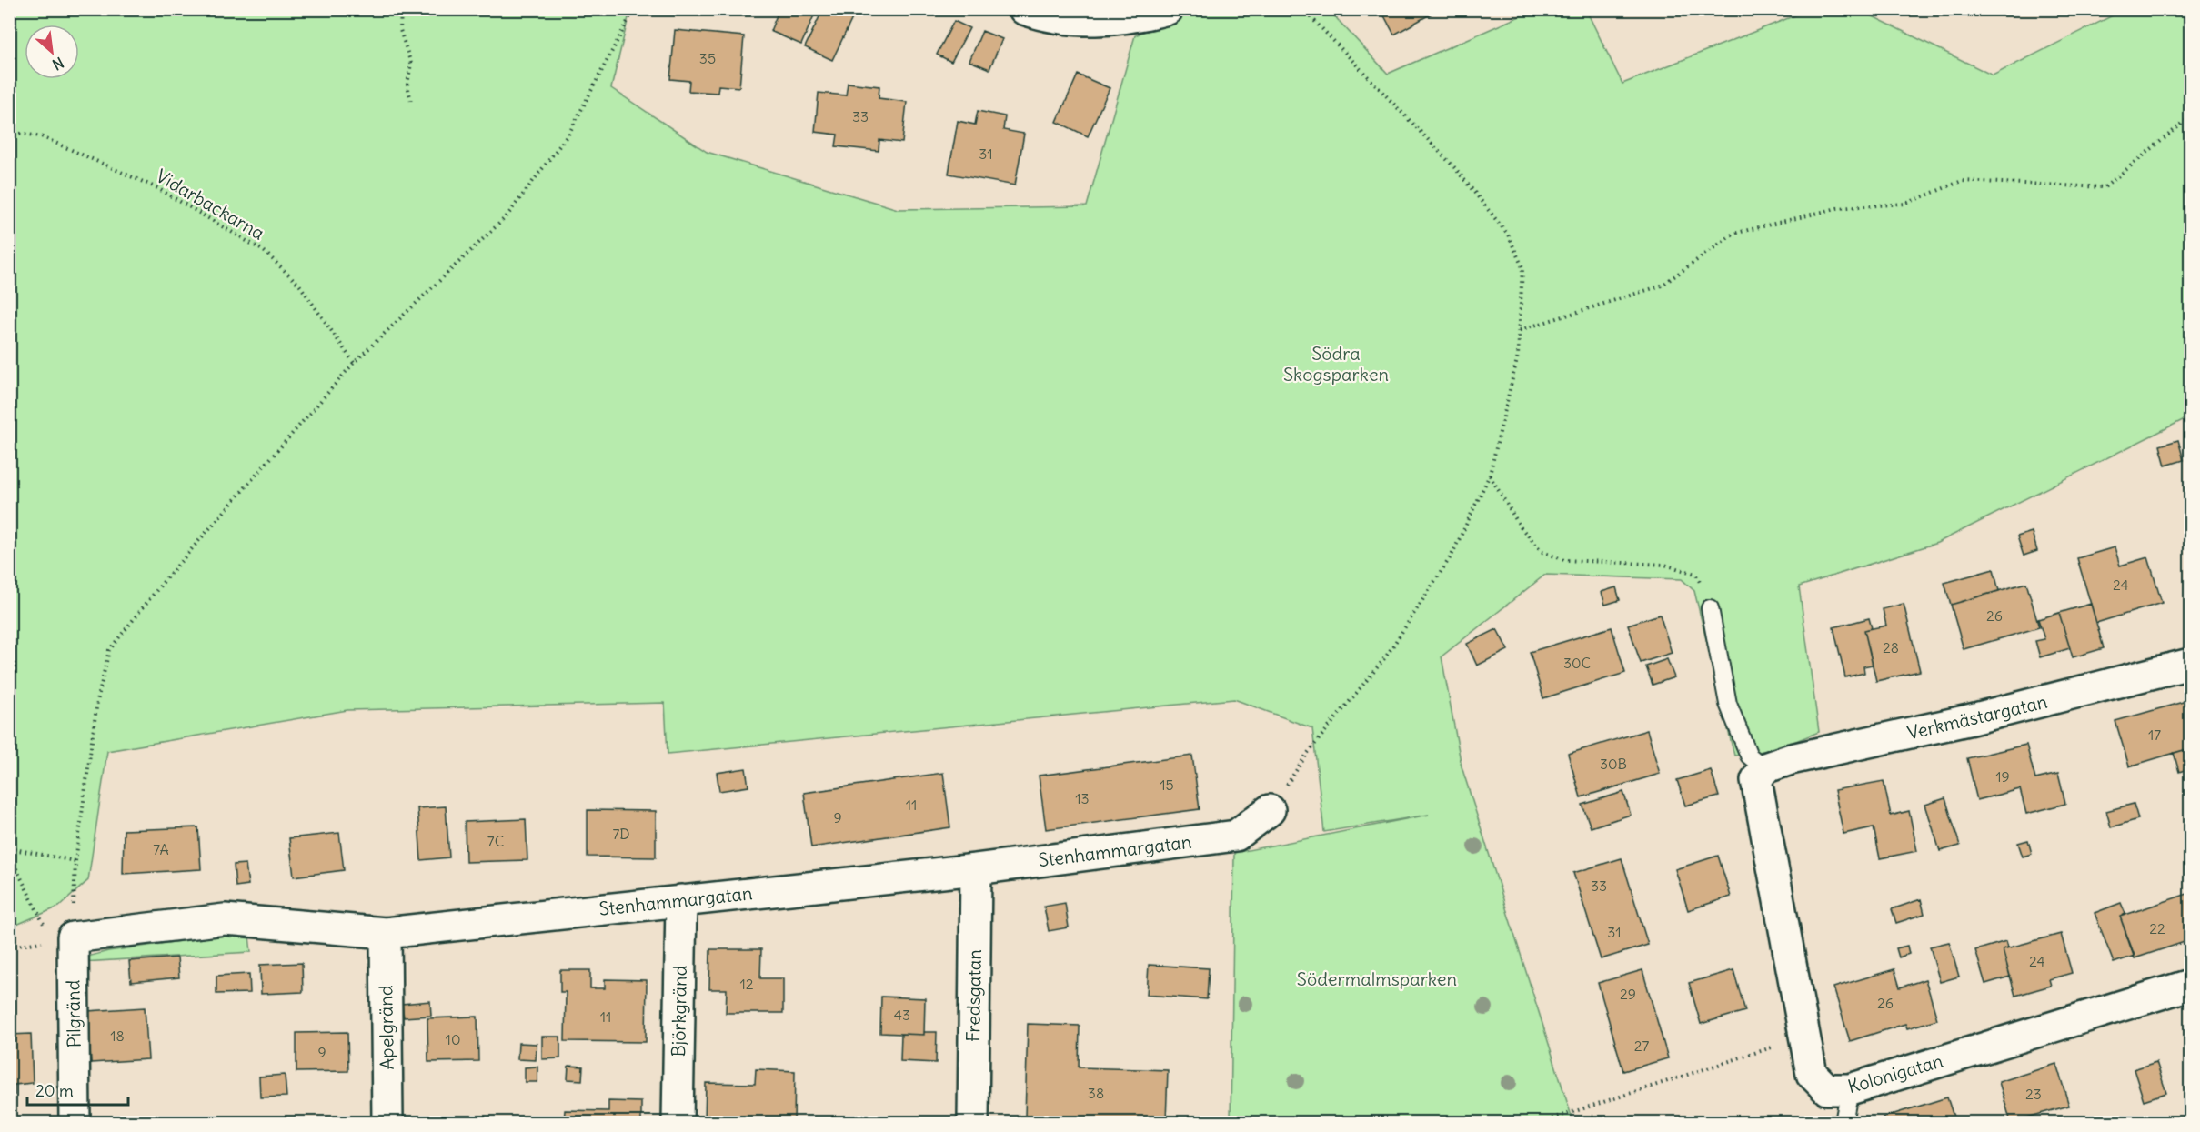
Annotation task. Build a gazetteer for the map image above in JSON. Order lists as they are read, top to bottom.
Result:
{
  "streets": {
    "street": [
      "Verkmästargatan",
      "Stenhammargatan",
      "Fredsgatan",
      "Björkgränd",
      "Pilgränd",
      "Apelgränd",
      "Kolonigatan"
    ],
    "path": ["Vidarbackarna"]
  },
  "crossings": [
    ["Verkmästargatan", "Kolonigatan"],
    ["Stenhammargatan", "Fredsgatan"],
    ["Stenhammargatan", "Björkgränd"],
    ["Stenhammargatan", "Pilgränd"],
    ["Stenhammargatan", "Apelgränd"]
  ],
  "parks": ["Södra Skogsparken", "Södermalmsparken"],
  "house_numbers": [
    "35",
    "33",
    "31",
    "24",
    "26",
    "28",
    "30C",
    "17",
    "30B",
    "19",
    "15",
    "13",
    "11",
    "9",
    "7D",
    "7C",
    "7A",
    "33",
    "22",
    "31",
    "24",
    "12",
    "29",
    "26",
    "43",
    "11",
    "18",
    "10",
    "27",
    "9",
    "38",
    "23"
  ],
  "scale_bar": "20 m",
  "north": "bottom right"
}
